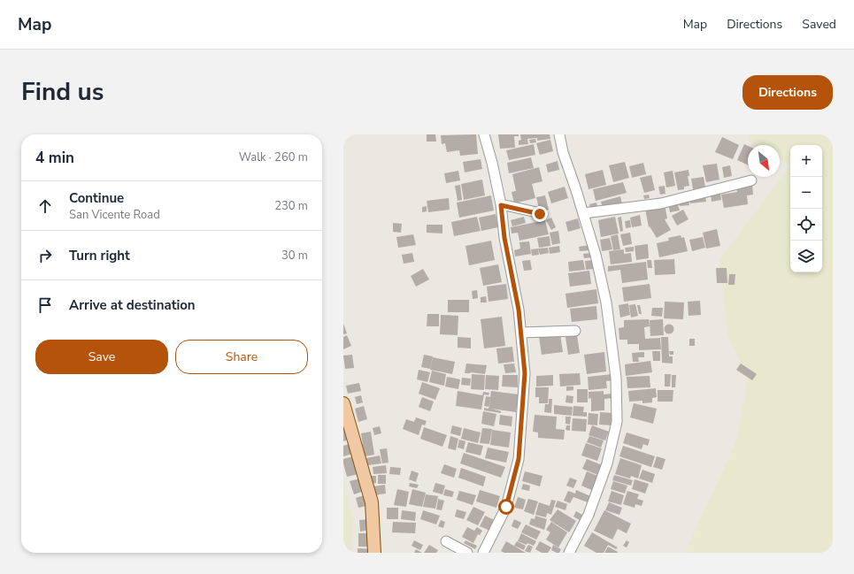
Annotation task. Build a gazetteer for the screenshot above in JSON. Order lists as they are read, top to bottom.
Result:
{
  "north": "bottom right",
  "page": {
    "header": "Map",
    "nav": ["Map", "Directions", "Saved"],
    "title": "Find us",
    "buttons": [
      "Directions",
      ["Save", "Share"]
    ],
    "heading": ["4 min", "Walk · 260 m"],
    "map_buttons": ["+", "−"],
    "list": [
      ["Continue", "San Vicente Road", "230 m"],
      ["Turn right", "30 m"],
      "Arrive at destination"
    ]
  }
}
